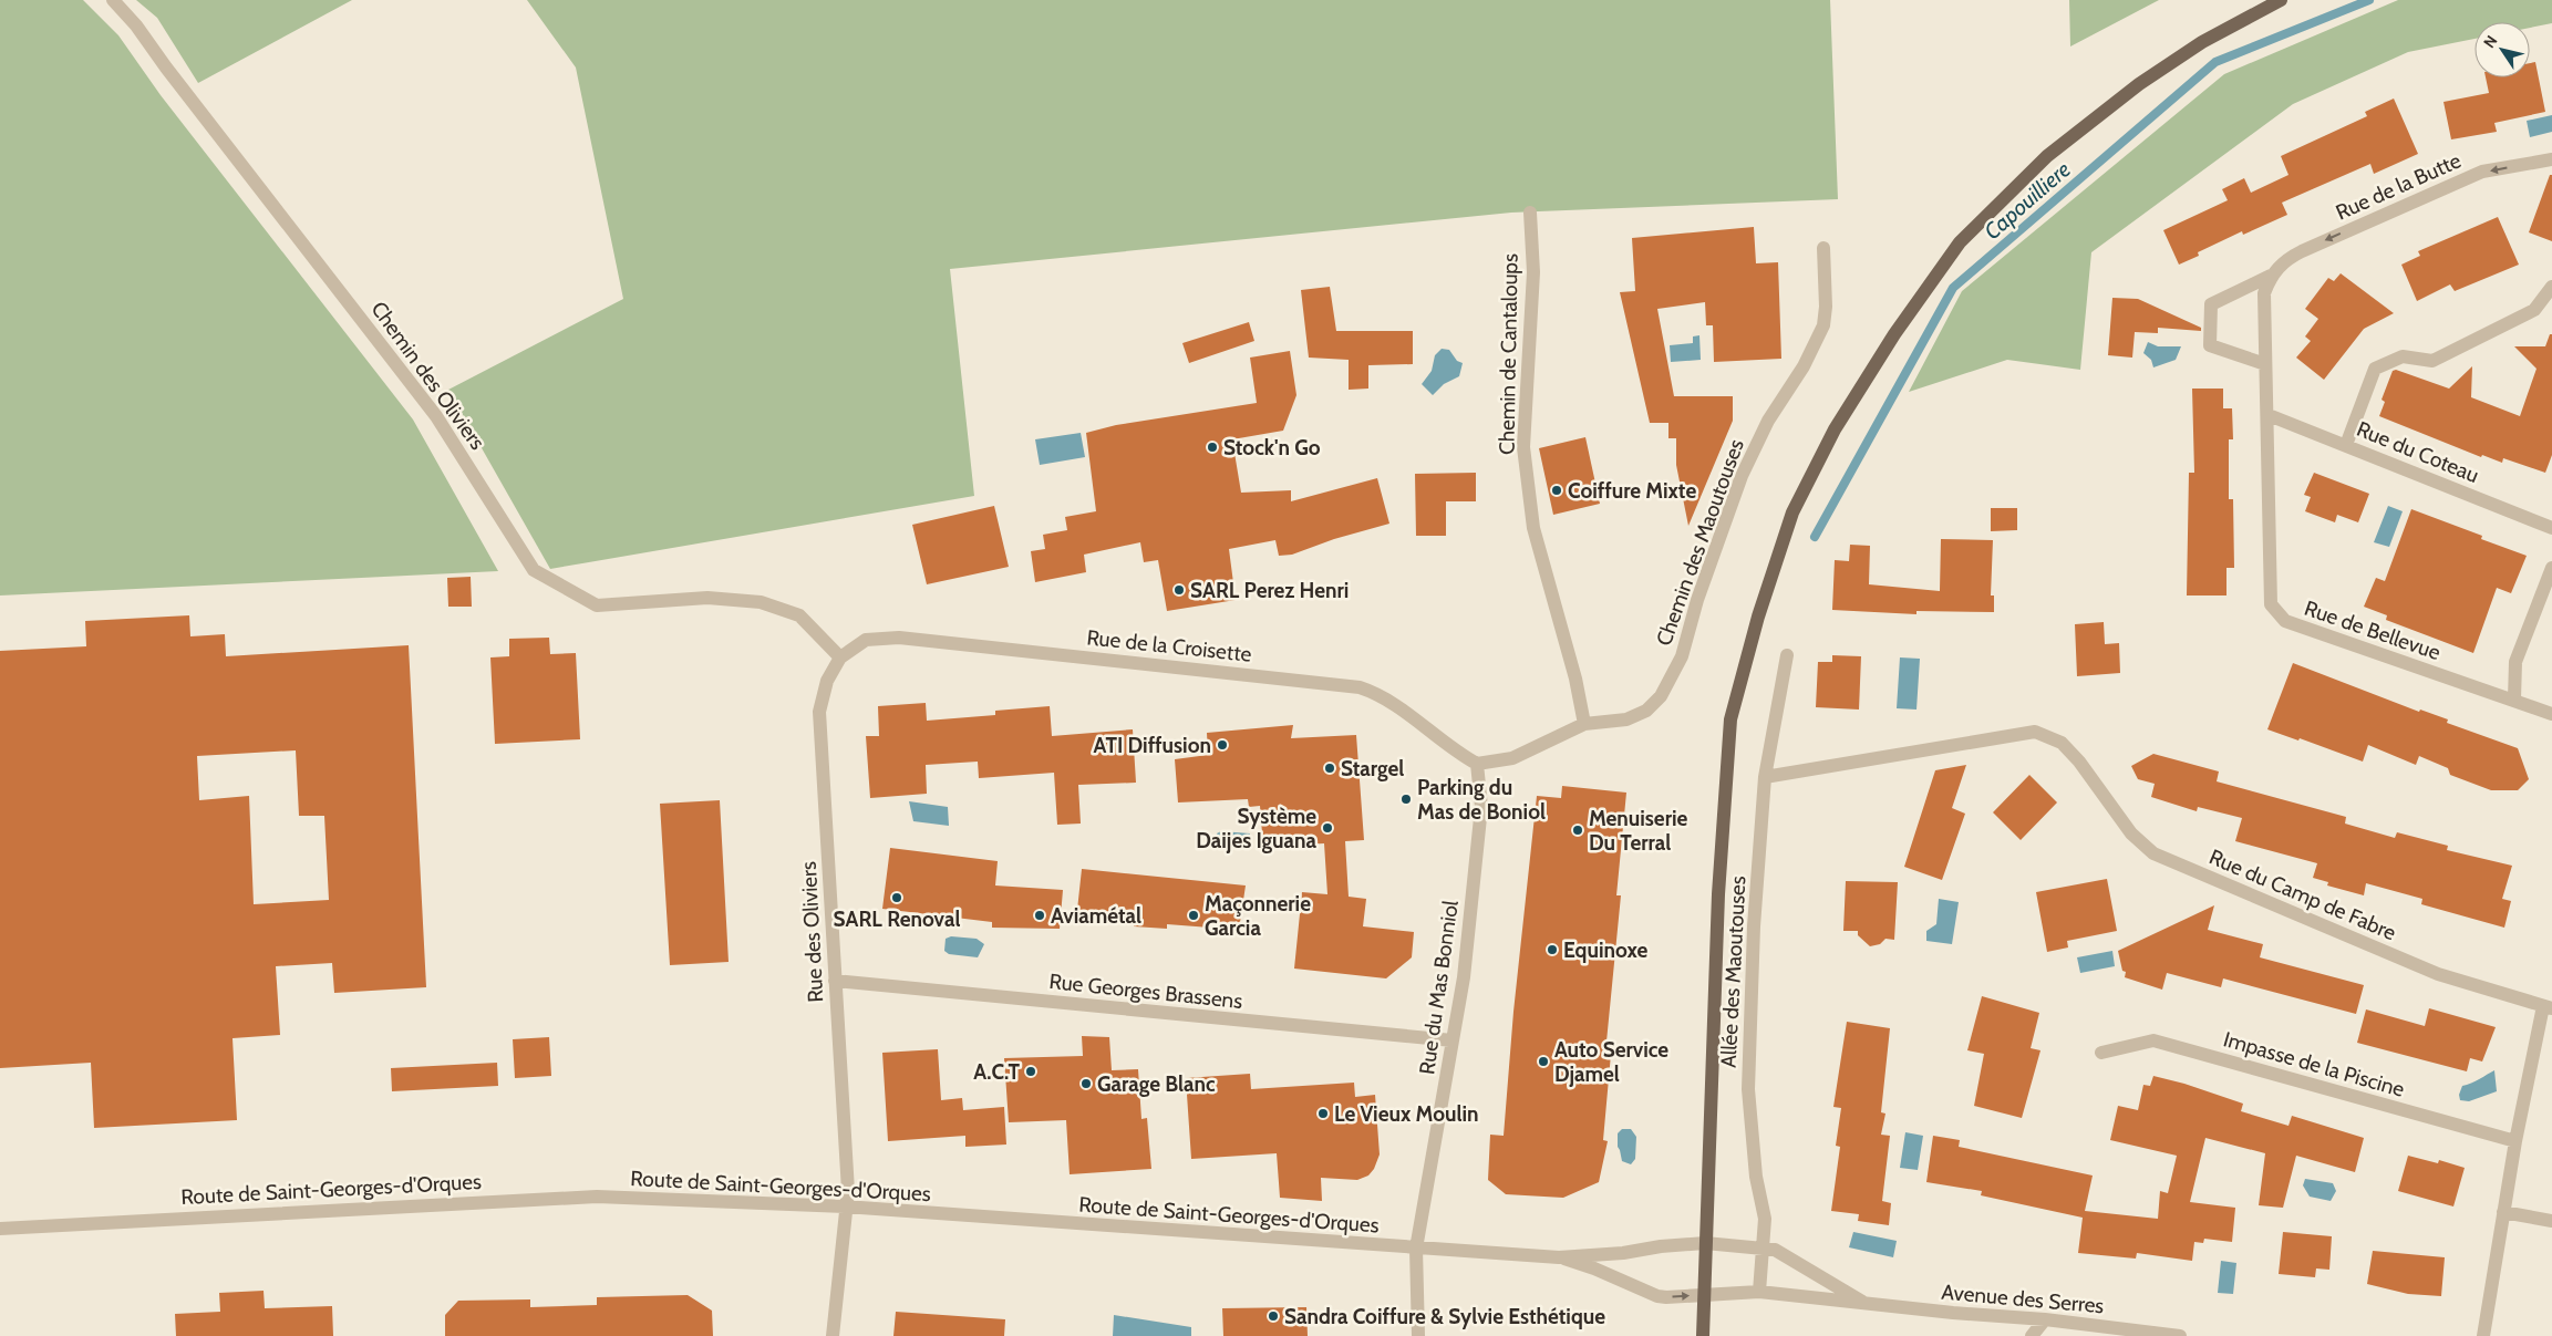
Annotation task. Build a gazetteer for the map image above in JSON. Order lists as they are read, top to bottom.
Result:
{
  "streets": {
    "street": [
      "Rue de la Butte",
      "Chemin de Cantaloups",
      "Chemin des Oliviers",
      "Rue du Coteau",
      "Chemin des Maoutouses",
      "Rue de Bellevue",
      "Rue de la Croisette",
      "Rue du Camp de Fabre",
      "Rue des Oliviers",
      "Allée des Maoutouses",
      "Rue du Mas Bonniol",
      "Rue Georges Brassens",
      "Impasse de la Piscine",
      "Route de Saint-Georges-d'Orques",
      "Avenue des Serres"
    ]
  },
  "crossings": [
    ["Chemin de Cantaloups", "Chemin des Maoutouses"],
    ["Chemin des Oliviers", "Rue de la Croisette"],
    ["Chemin des Oliviers", "Rue des Oliviers"],
    ["Rue du Coteau", "Rue de Bellevue"],
    ["Chemin des Maoutouses", "Rue de la Croisette"],
    ["Chemin des Maoutouses", "Rue du Mas Bonniol"],
    ["Rue de la Croisette", "Rue des Oliviers"],
    ["Rue de la Croisette", "Rue du Mas Bonniol"],
    ["Rue du Camp de Fabre", "Allée des Maoutouses"],
    ["Rue du Camp de Fabre", "Impasse de la Piscine"],
    ["Rue des Oliviers", "Rue Georges Brassens"],
    ["Rue des Oliviers", "Route de Saint-Georges-d'Orques"],
    ["Allée des Maoutouses", "Avenue des Serres"],
    ["Rue du Mas Bonniol", "Rue Georges Brassens"],
    ["Rue du Mas Bonniol", "Route de Saint-Georges-d'Orques"],
    ["Route de Saint-Georges-d'Orques", "Avenue des Serres"]
  ],
  "one_way": ["Rue de la Butte"],
  "water": ["Capouilliere"],
  "places": [
    "Stock'n Go",
    "Coiffure Mixte",
    "SARL Perez Henri",
    "ATI Diffusion",
    "Stargel",
    "Parking du Mas de Boniol",
    "Système Daijes Iguana",
    "Menuiserie Du Terral",
    "SARL Renoval",
    "Aviamétal",
    "Maçonnerie Garcia",
    "Equinoxe",
    "Auto Service Djamel",
    "A.C.T",
    "Garage Blanc",
    "Le Vieux Moulin",
    "Sandra Coiffure & Sylvie Esthétique"
  ],
  "north": "top left"
}
